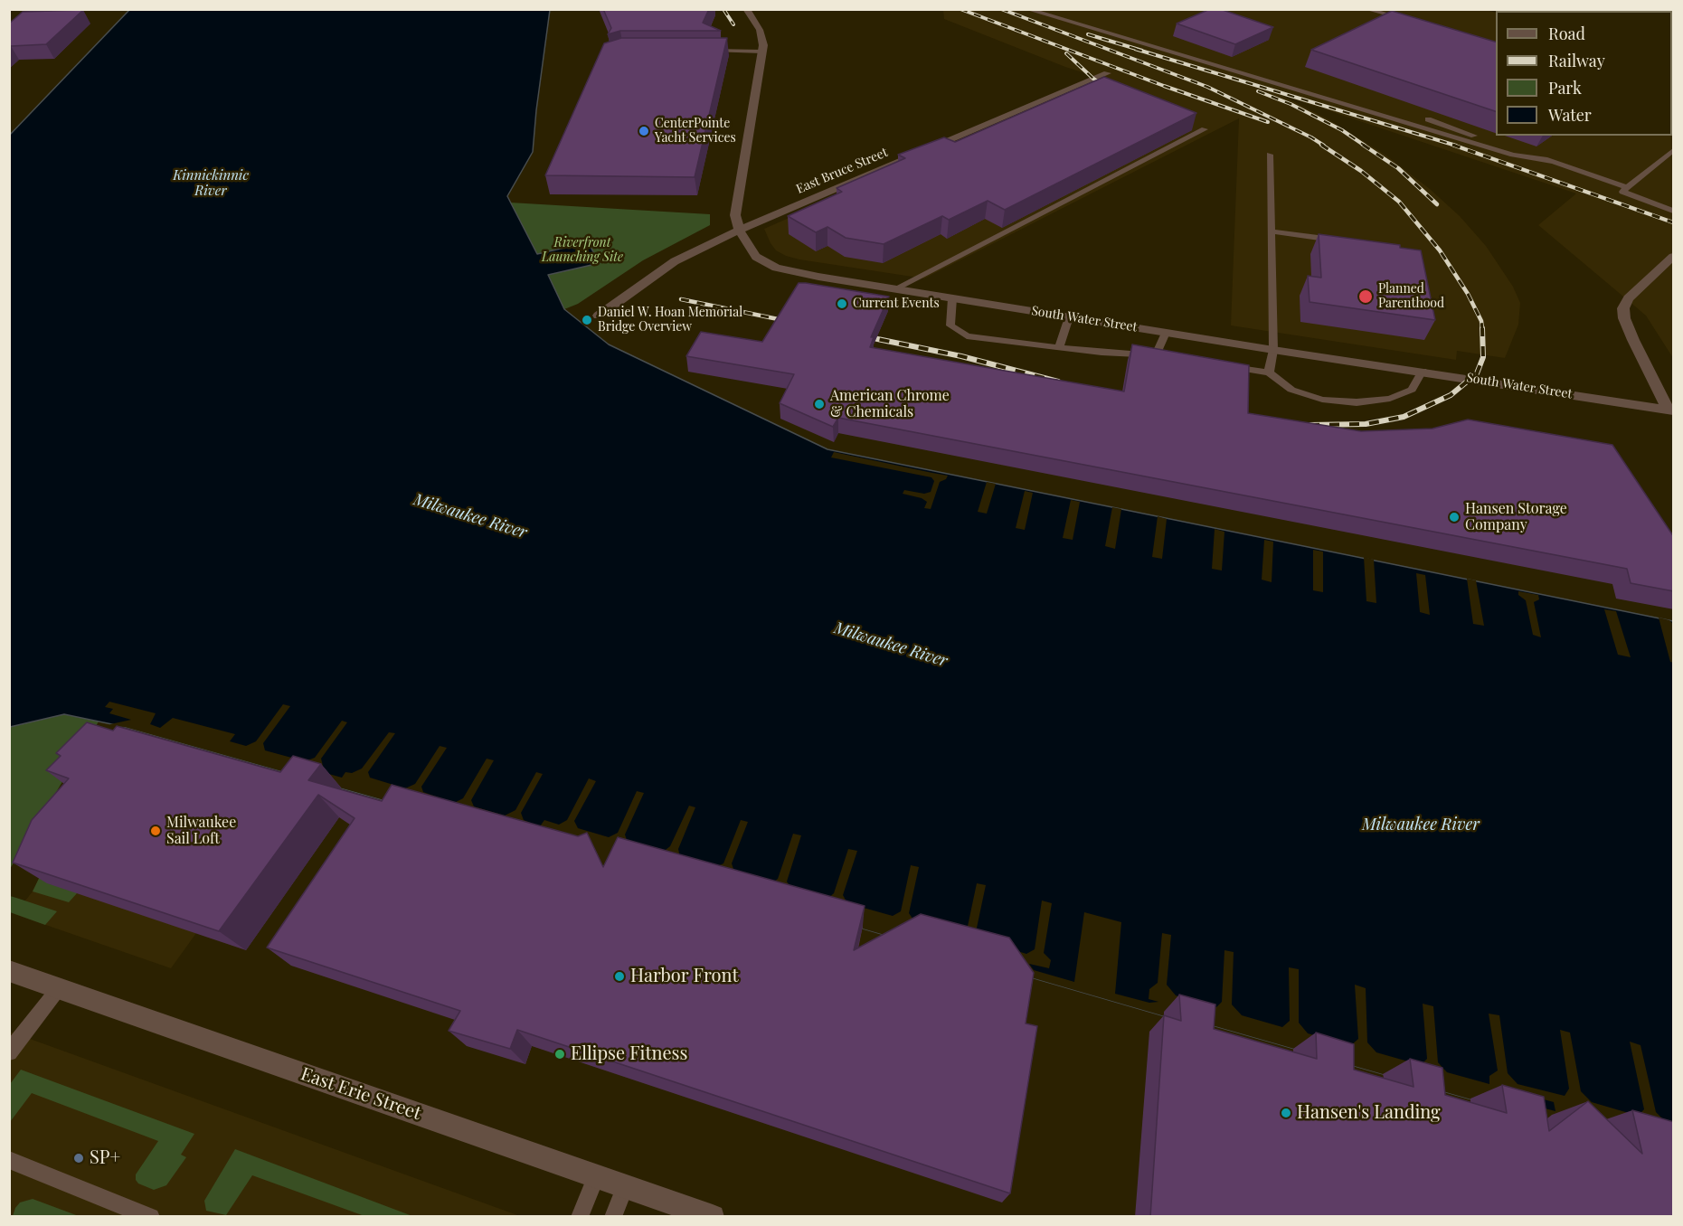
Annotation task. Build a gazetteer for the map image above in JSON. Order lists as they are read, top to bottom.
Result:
{
  "streets": {
    "street": ["East Bruce Street", "South Water Street", "East Erie Street"]
  },
  "crossings": [
    ["East Bruce Street", "South Water Street"]
  ],
  "water": ["Kinnickinnic River", "Milwaukee River"],
  "parks": ["Riverfront Launching Site"],
  "places": [
    "CenterPointe Yacht Services",
    "Planned Parenthood",
    "Current Events",
    "Daniel W. Hoan Memorial Bridge Overview",
    "American Chrome & Chemicals",
    "Hansen Storage Company",
    "Milwaukee Sail Loft",
    "Harbor Front",
    "Ellipse Fitness",
    "Hansen's Landing",
    "SP+"
  ],
  "legend": [
    "Road",
    "Railway",
    "Park",
    "Water"
  ]
}
